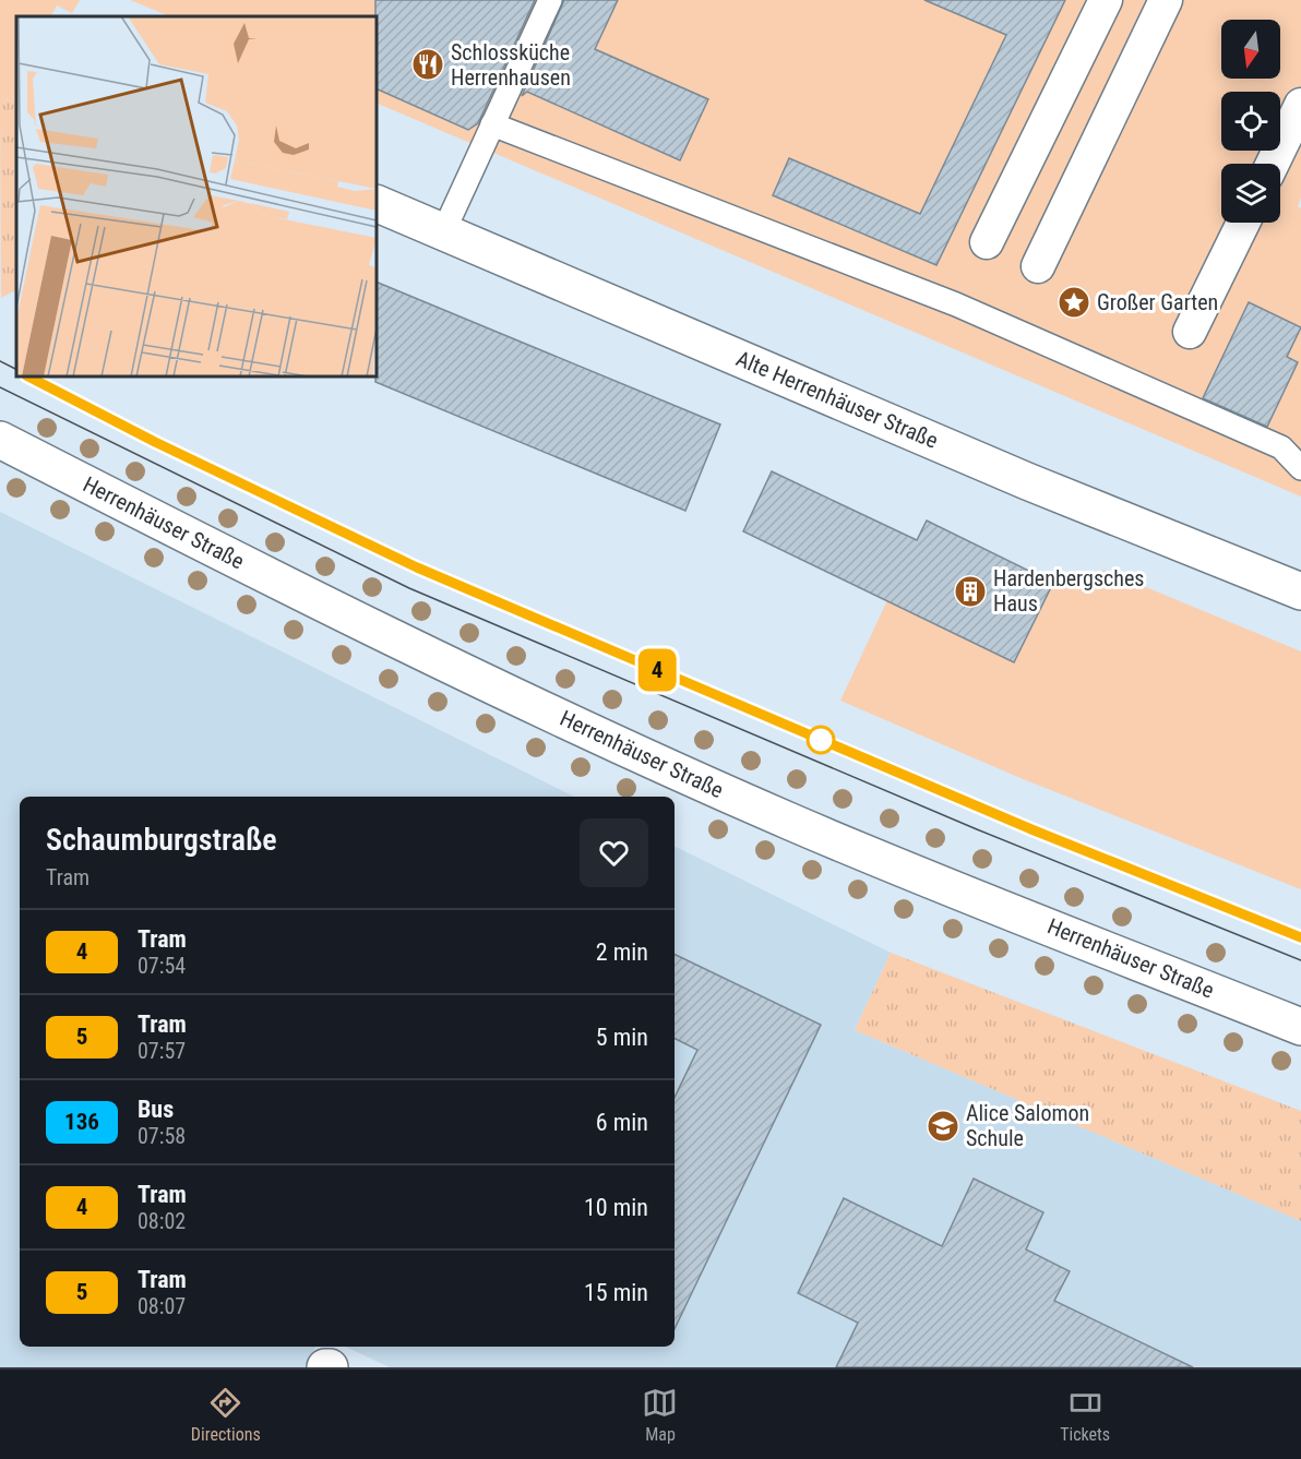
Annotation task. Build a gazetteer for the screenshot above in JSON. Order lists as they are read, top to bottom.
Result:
{
  "streets": {
    "street": ["Alte Herrenhäuser Straße", "Herrenhäuser Straße"]
  },
  "places": {
    "restaurant": ["Schlossküche Herrenhausen"],
    "place": ["Großer Garten"],
    "building": ["Hardenbergsches Haus"],
    "school or university": ["Alice Salomon Schule"]
  },
  "lines": ["tram line 4"],
  "north": "bottom",
  "page": {
    "on_map": "4",
    "heading": ["Schaumburgstraße", "Tram"],
    "list": [
      {
        "mark": "4",
        "name": "Tram",
        "note": "07:54",
        "value": "2 min"
      },
      {
        "mark": "5",
        "name": "Tram",
        "note": "07:57",
        "value": "5 min"
      },
      {
        "mark": "136",
        "name": "Bus",
        "note": "07:58",
        "value": "6 min"
      },
      {
        "mark": "4",
        "name": "Tram",
        "note": "08:02",
        "value": "10 min"
      },
      {
        "mark": "5",
        "name": "Tram",
        "note": "08:07",
        "value": "15 min"
      }
    ],
    "tabs": ["Directions", "Map", "Tickets"]
  }
}
